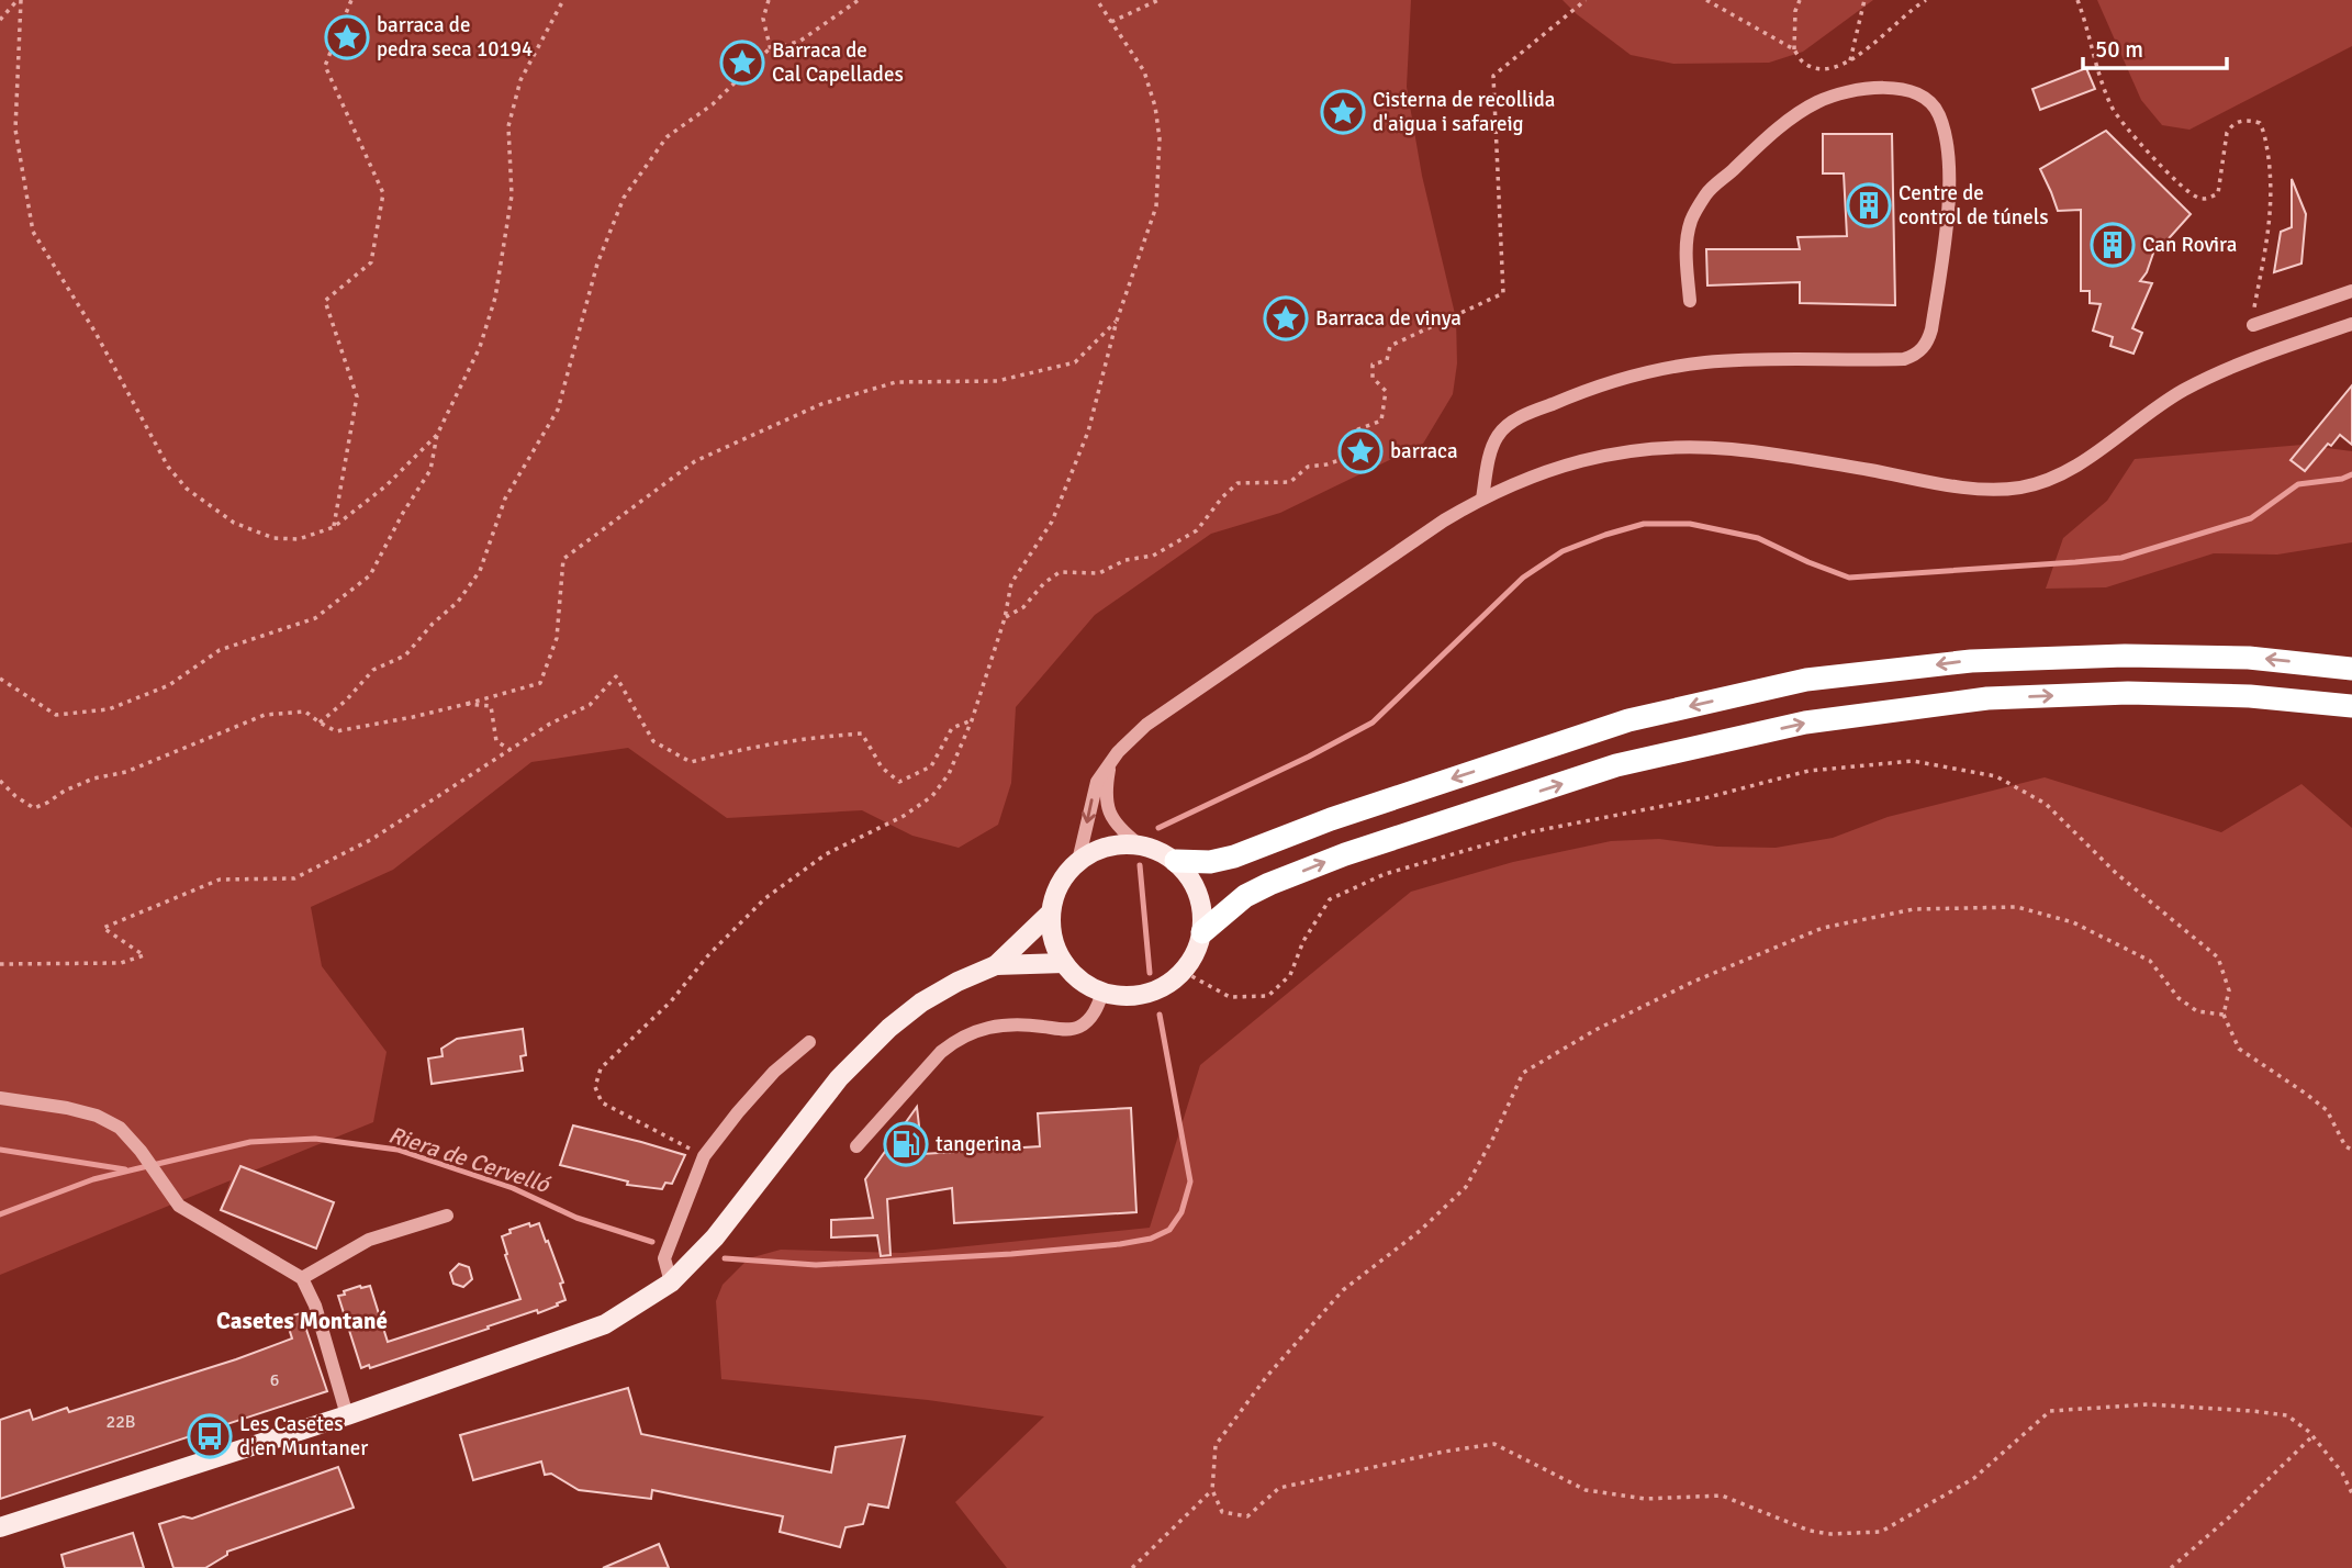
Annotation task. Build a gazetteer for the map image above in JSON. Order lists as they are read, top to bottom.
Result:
{
  "districts": ["Casetes Montané"],
  "water": ["Riera de Cervelló"],
  "places": {
    "place": [
      "barraca de pedra seca 10194",
      "Barraca de Cal Capellades",
      "Cisterna de recollida d'aigua i safareig",
      "Barraca de vinya",
      "barraca"
    ],
    "building": ["Centre de control de túnels", "Can Rovira"],
    "fuel station": ["tangerina"],
    "bus stop": ["Les Casetes d'en Muntaner"]
  },
  "house_numbers": ["6", "22B"],
  "scale_bar": "50 m"
}
